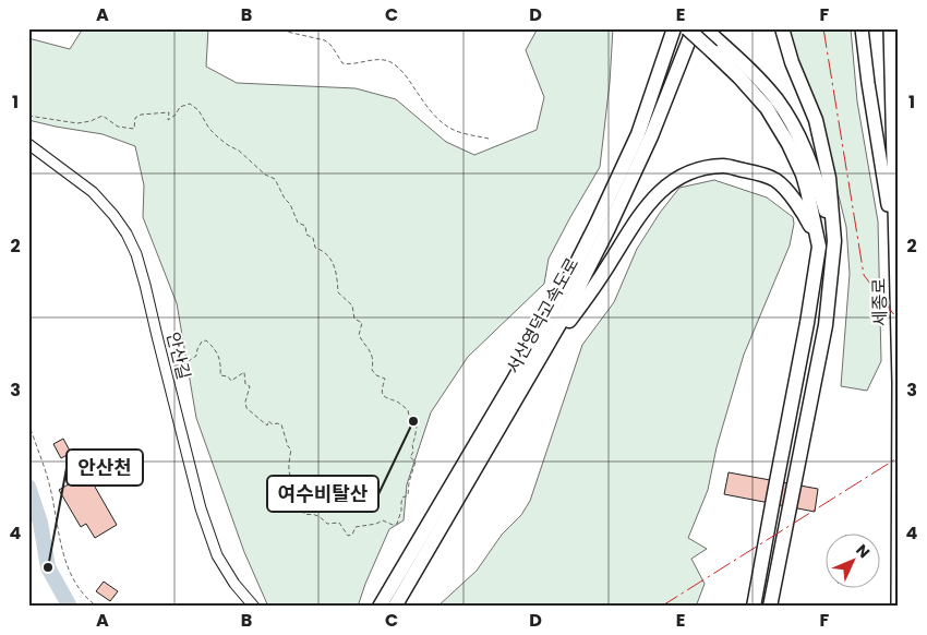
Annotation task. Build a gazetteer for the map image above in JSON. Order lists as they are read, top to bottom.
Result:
{
  "streets": {
    "highway": ["세종로", "서산영덕고속도로"],
    "street": ["안산길"]
  },
  "places": ["여수비탈산", "안산천"],
  "north": "top right",
  "grid": {
    "columns": [
      "A",
      "B",
      "C",
      "D",
      "E",
      "F"
    ],
    "rows": [
      "1",
      "2",
      "3",
      "4"
    ]
  }
}
